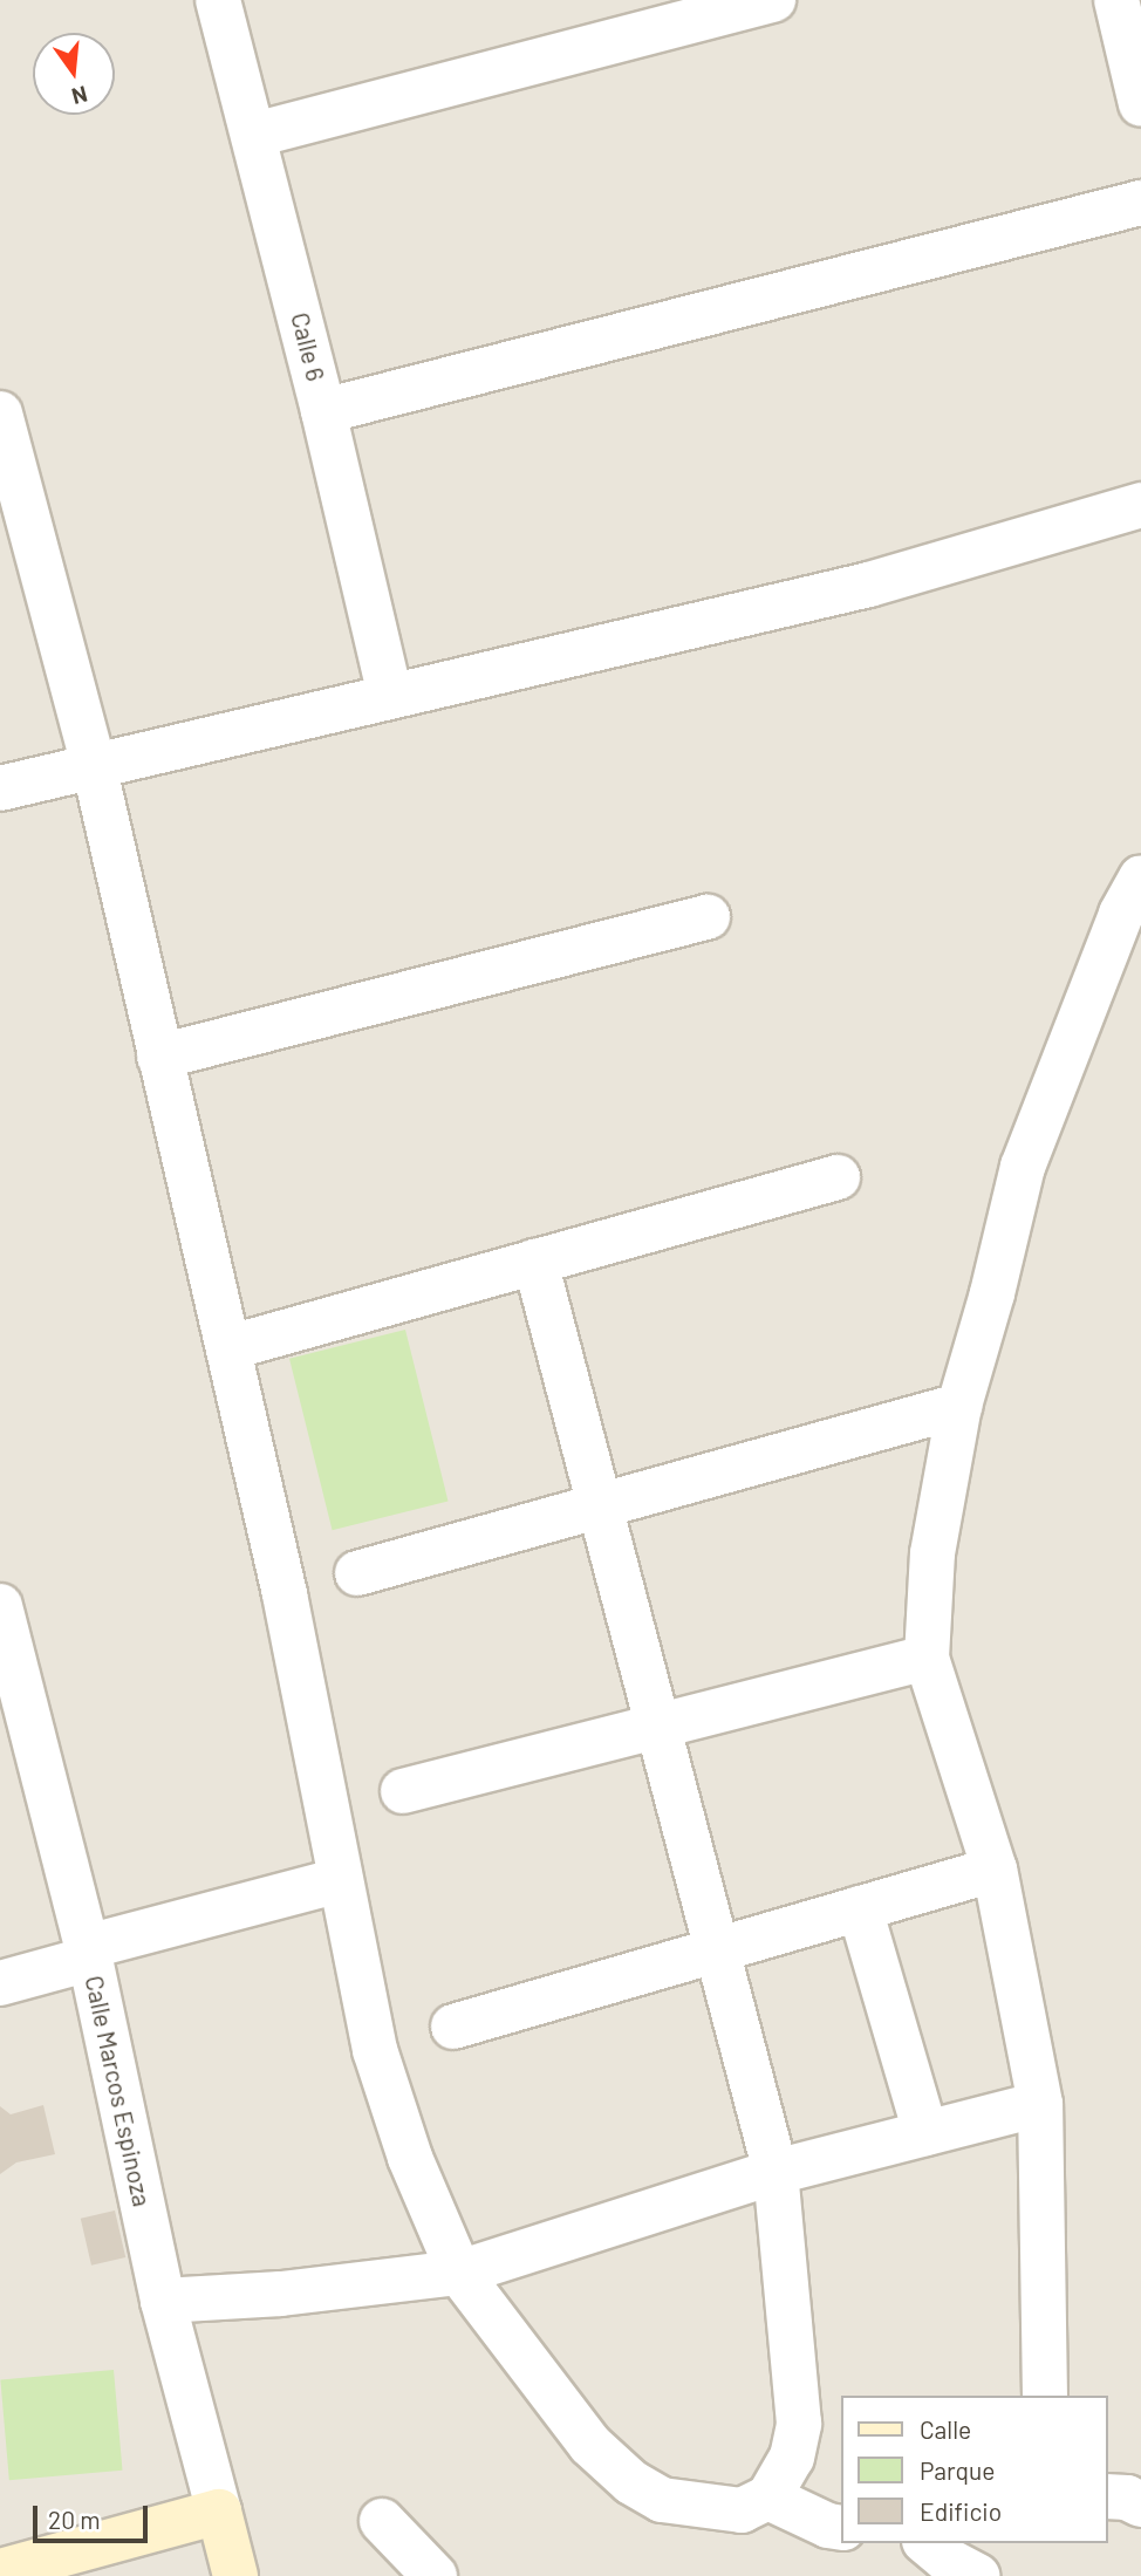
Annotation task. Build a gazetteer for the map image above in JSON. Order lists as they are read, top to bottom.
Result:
{
  "streets": {
    "street": ["Calle 6", "Calle Marcos Espinoza"]
  },
  "legend": ["Calle", "Parque", "Edificio"],
  "scale_bar": "20 m",
  "north": "bottom"
}
